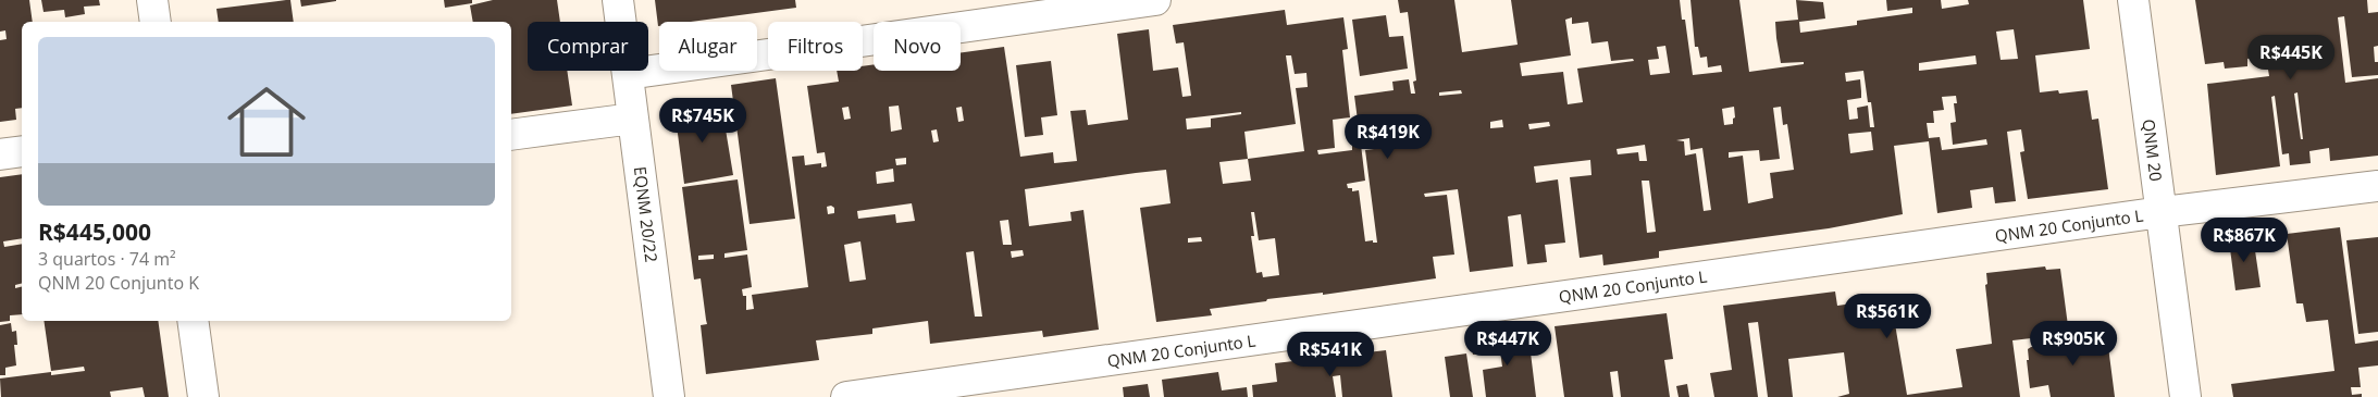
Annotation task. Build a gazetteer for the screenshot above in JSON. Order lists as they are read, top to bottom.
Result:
{
  "streets": {
    "street": ["QNM 20", "EQNM 20/22", "QNM 20 Conjunto L"]
  },
  "crossings": [
    ["QNM 20", "QNM 20 Conjunto L"]
  ],
  "page": {
    "chip": [
      "Comprar",
      "Alugar",
      "Filtros",
      "Novo"
    ],
    "list": [
      {
        "name": "R$445,000",
        "note": "3 quartos · 74 m² · QNM 20 Conjunto K"
      }
    ],
    "price": [
      "R$445K",
      "R$745K",
      "R$419K",
      "R$867K",
      "R$561K",
      "R$447K",
      "R$905K",
      "R$541K"
    ]
  }
}
